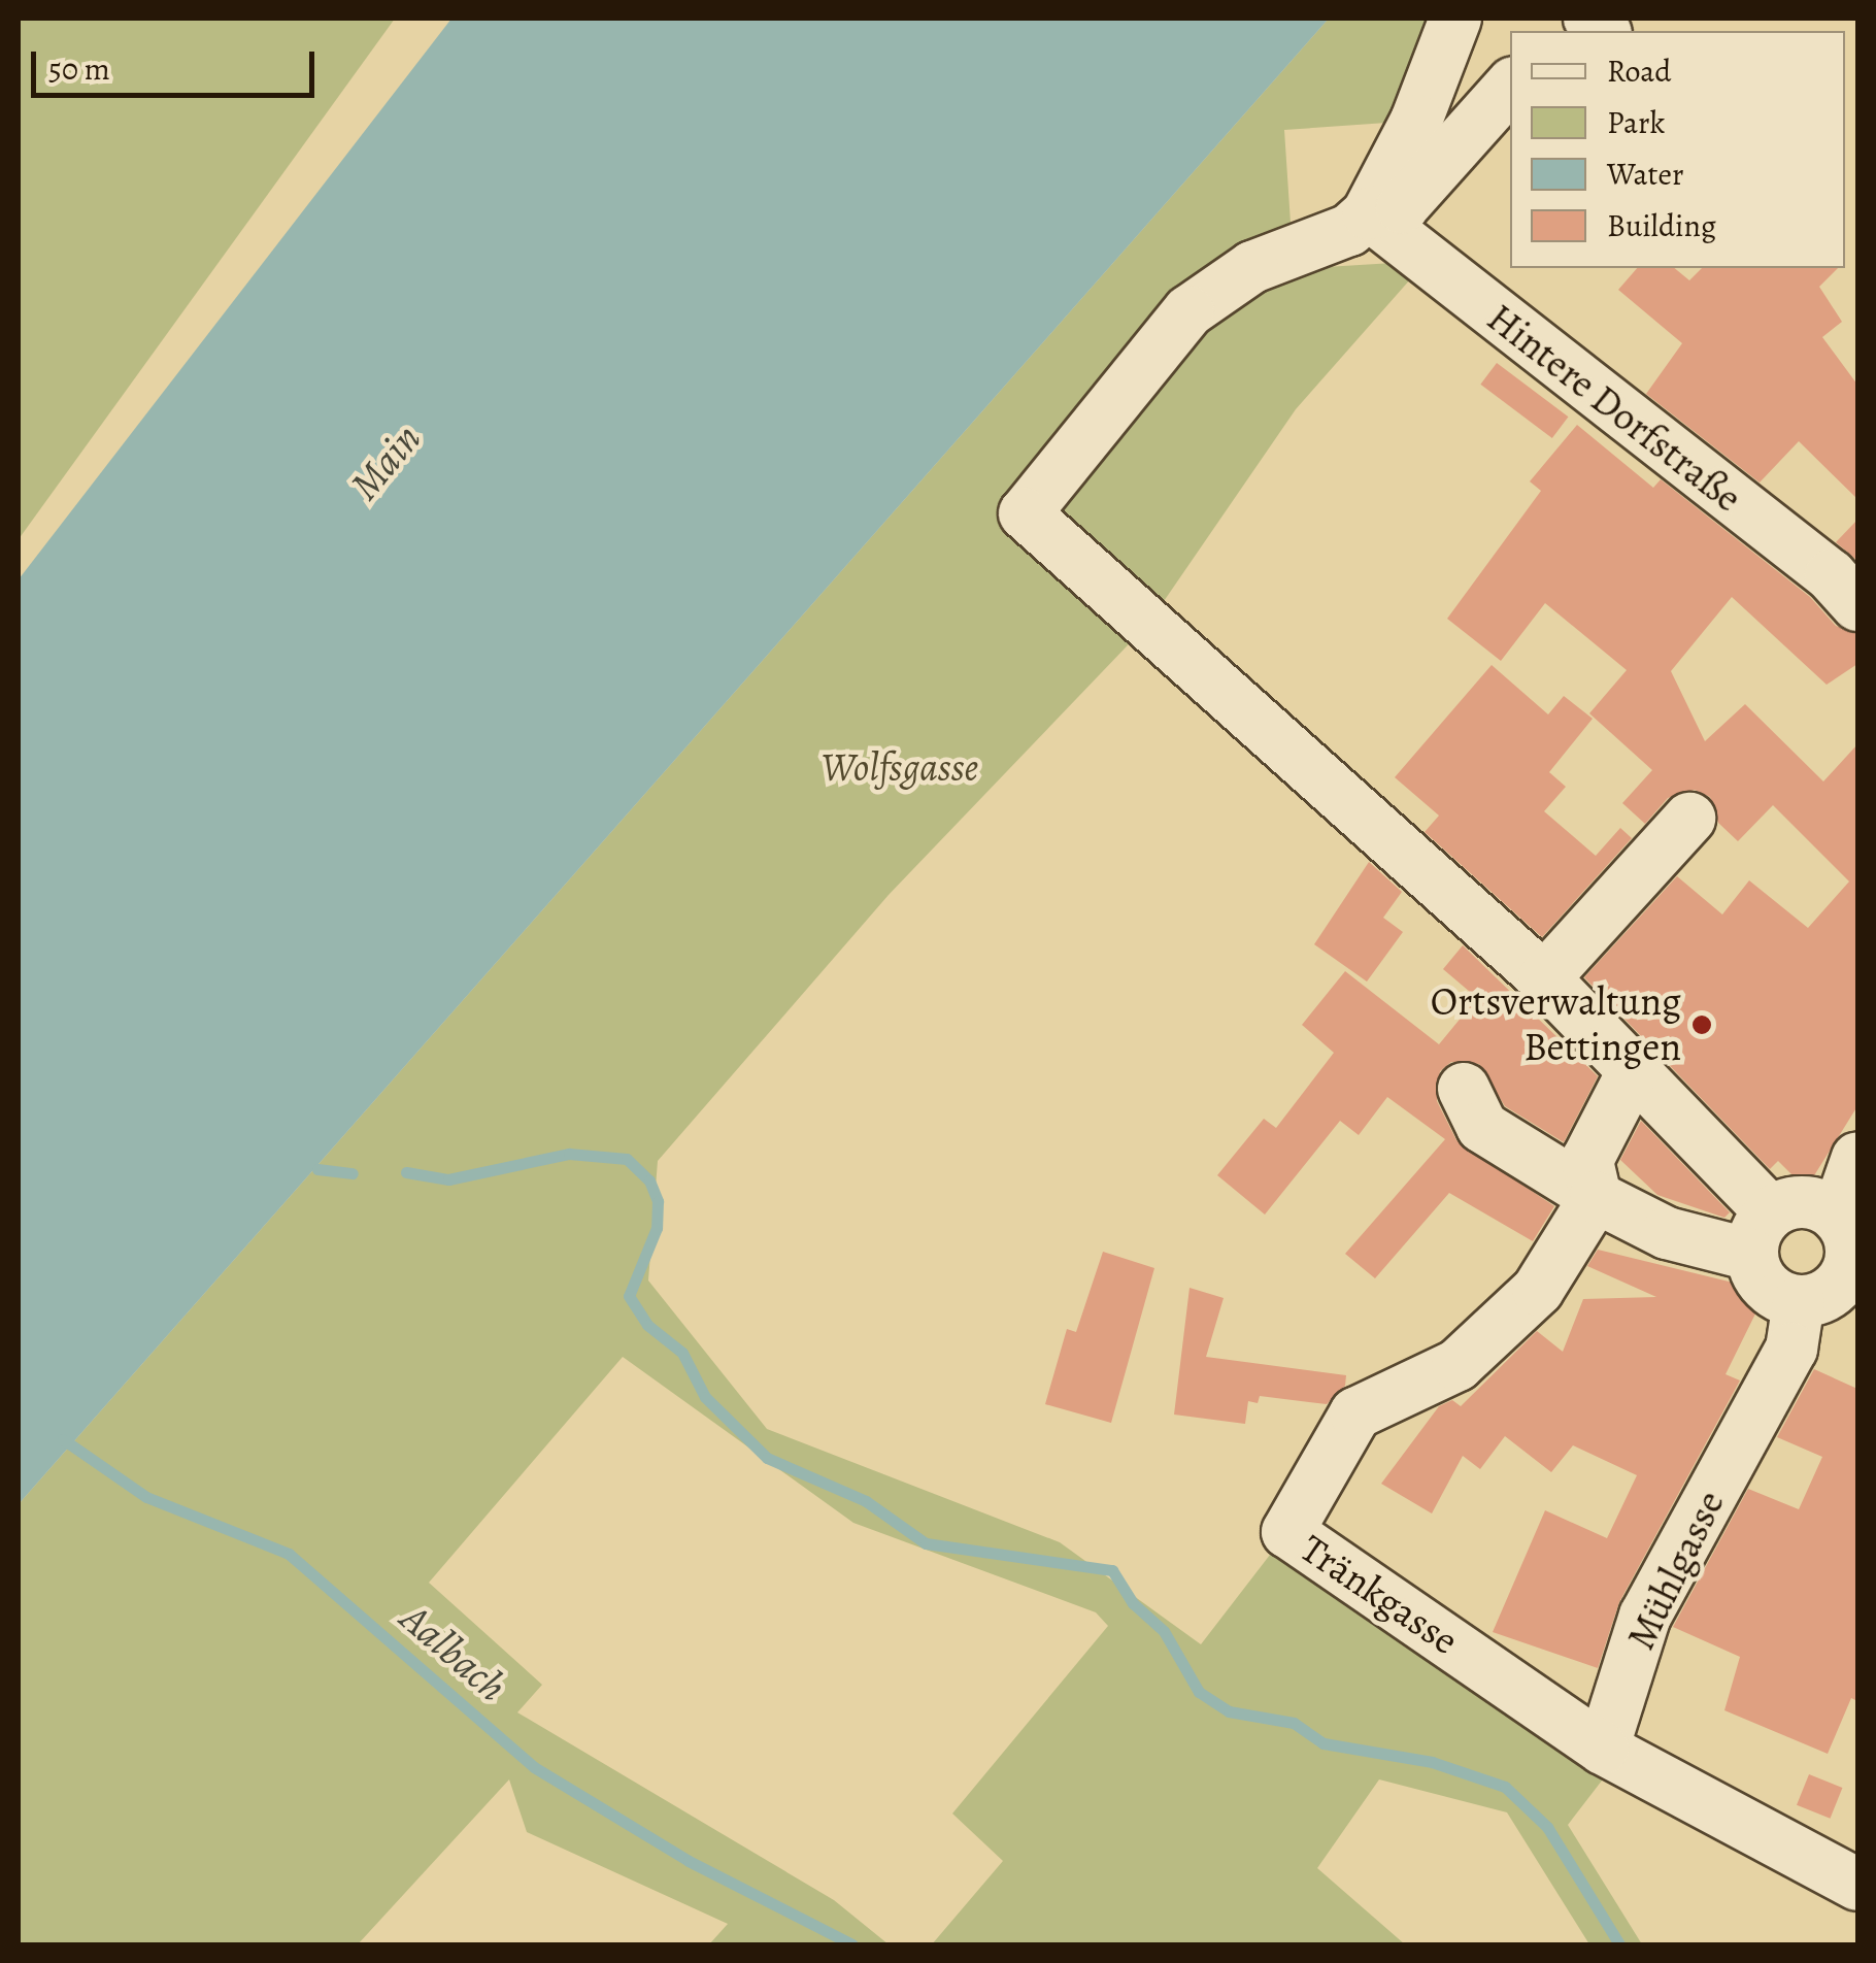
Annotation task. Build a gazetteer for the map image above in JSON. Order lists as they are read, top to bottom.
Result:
{
  "streets": {
    "street": ["Hintere Dorfstraße", "Mühlgasse", "Tränkgasse"]
  },
  "crossings": [
    ["Mühlgasse", "Tränkgasse"]
  ],
  "water": ["Main", "Aalbach"],
  "parks": ["Wolfsgasse"],
  "places": ["Ortsverwaltung Bettingen"],
  "legend": [
    "Road",
    "Park",
    "Water",
    "Building"
  ],
  "scale_bar": "50 m"
}
